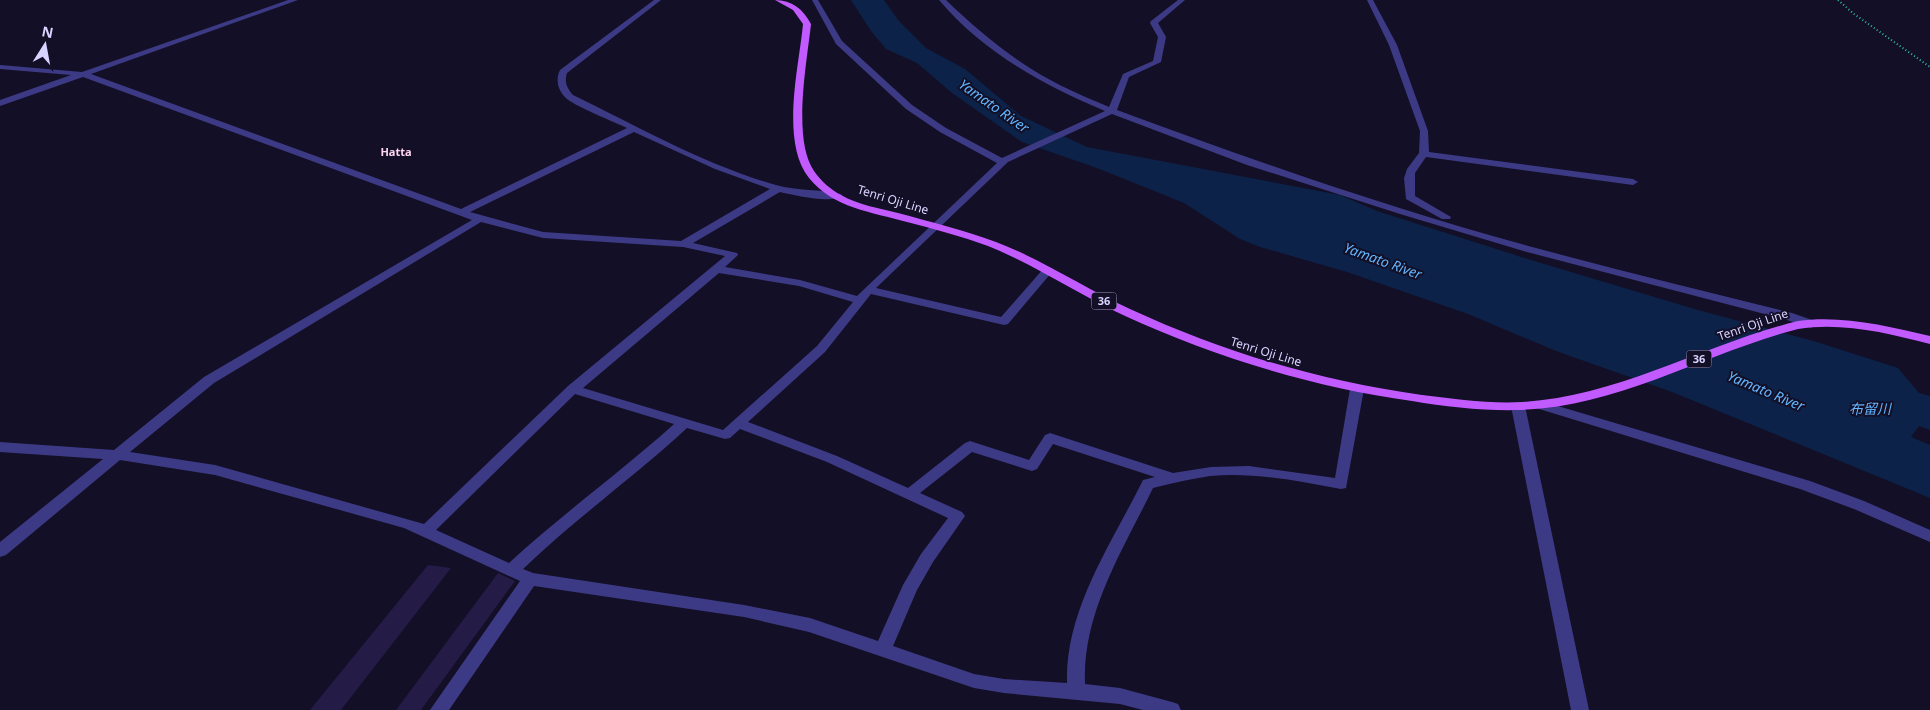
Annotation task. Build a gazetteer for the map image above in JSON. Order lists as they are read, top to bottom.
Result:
{
  "streets": {
    "main road": ["Tenri Oji Line", "36"]
  },
  "districts": ["Hatta"],
  "water": ["Yamato River", "布留川"],
  "north": "top"
}
